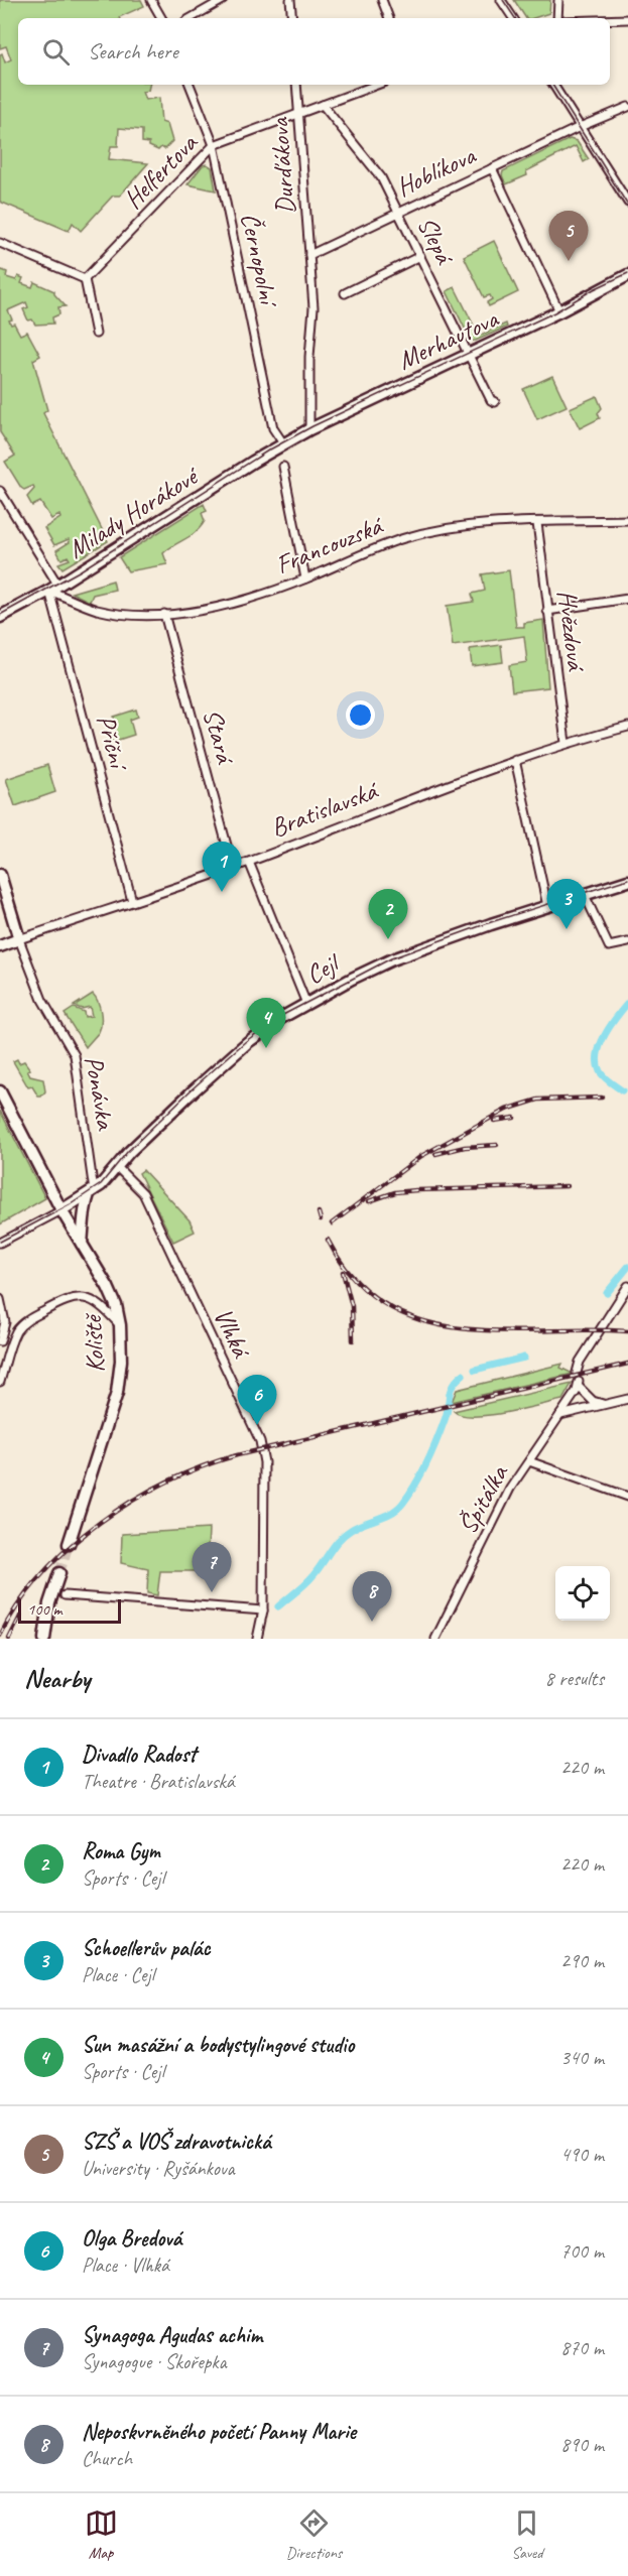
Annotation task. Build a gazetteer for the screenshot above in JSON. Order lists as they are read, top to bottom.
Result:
{
  "streets": {
    "street": [
      "Durďákova",
      "Helfertova",
      "Hoblíkova",
      "Slepá",
      "Černopolní",
      "Merhautova",
      "Milady Horákové",
      "Francouzská",
      "Hvězdová",
      "Stará",
      "Příční",
      "Bratislavská",
      "Cejl",
      "Ponávka",
      "Vlhká",
      "Koliště",
      "Špitálka"
    ]
  },
  "crossings": [
    ["Durďákova", "Helfertova"],
    ["Durďákova", "Hoblíkova"],
    ["Durďákova", "Merhautova"],
    ["Helfertova", "Slepá"],
    ["Helfertova", "Černopolní"],
    ["Hoblíkova", "Slepá"],
    ["Slepá", "Merhautova"],
    ["Černopolní", "Merhautova"],
    ["Černopolní", "Milady Horákové"],
    ["Merhautova", "Milady Horákové"],
    ["Milady Horákové", "Francouzská"],
    ["Milady Horákové", "Příční"],
    ["Francouzská", "Hvězdová"],
    ["Francouzská", "Stará"],
    ["Francouzská", "Příční"],
    ["Hvězdová", "Bratislavská"],
    ["Stará", "Bratislavská"],
    ["Příční", "Bratislavská"],
    ["Bratislavská", "Ponávka"],
    ["Cejl", "Ponávka"],
    ["Cejl", "Vlhká"],
    ["Cejl", "Koliště"]
  ],
  "scale_bar": "100 m",
  "page": {
    "search": "Search here",
    "pins": [
      "5",
      "1",
      "3",
      "2",
      "4",
      "6",
      "7",
      "8"
    ],
    "scale": "100 m",
    "heading": ["Nearby", "8 results"],
    "list": [
      {
        "mark": "1",
        "name": "Divadlo Radost",
        "note": "Theatre · Bratislavská",
        "value": "220 m"
      },
      {
        "mark": "2",
        "name": "Roma Gym",
        "note": "Sports · Cejl",
        "value": "220 m"
      },
      {
        "mark": "3",
        "name": "Schoellerův palác",
        "note": "Place · Cejl",
        "value": "290 m"
      },
      {
        "mark": "4",
        "name": "Sun masážní a bodystylingové studio",
        "note": "Sports · Cejl",
        "value": "340 m"
      },
      {
        "mark": "5",
        "name": "SZŠ a VOŠ zdravotnická",
        "note": "University · Ryšánkova",
        "value": "490 m"
      },
      {
        "mark": "6",
        "name": "Olga Bredová",
        "note": "Place · Vlhká",
        "value": "700 m"
      },
      {
        "mark": "7",
        "name": "Synagoga Agudas achim",
        "note": "Synagogue · Skořepka",
        "value": "870 m"
      },
      {
        "mark": "8",
        "name": "Neposkvrněného početí Panny Marie",
        "note": "Church",
        "value": "890 m"
      }
    ],
    "nav": ["Map", "Directions", "Saved"]
  }
}
